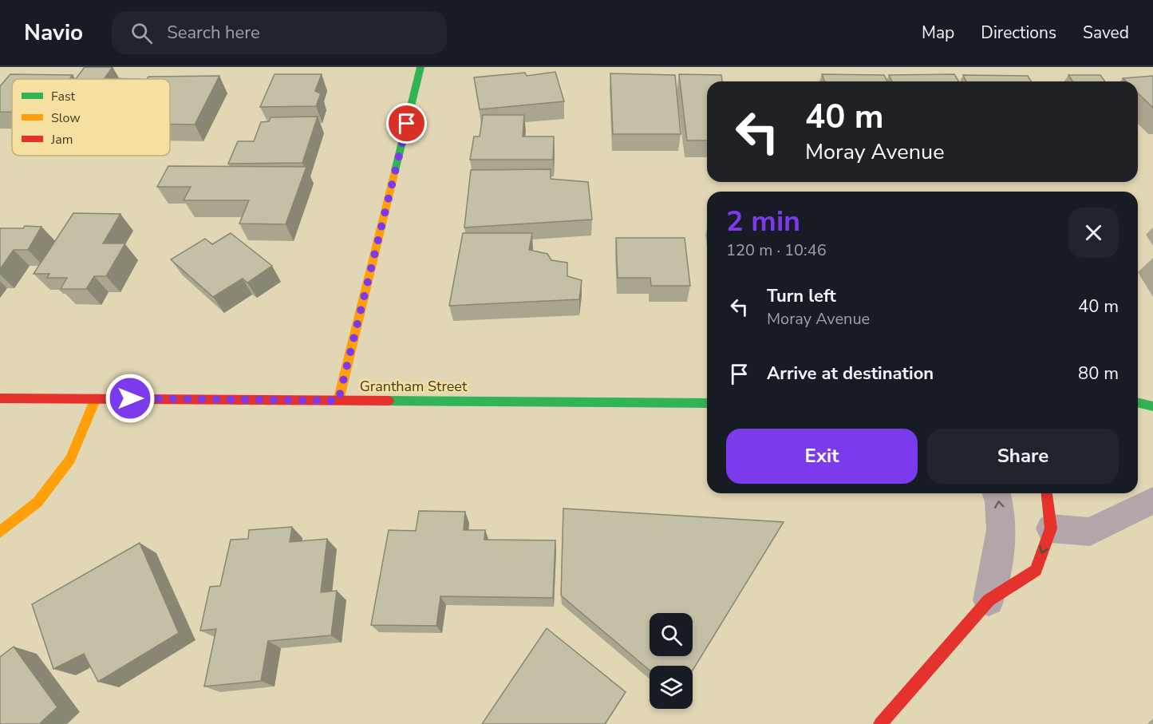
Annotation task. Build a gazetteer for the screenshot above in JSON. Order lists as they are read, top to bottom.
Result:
{
  "streets": {
    "street": ["Grantham Street"]
  },
  "legend": ["Fast", "Slow", "Jam"],
  "page": {
    "header": "Navio",
    "search": "Search here",
    "nav": ["Map", "Directions", "Saved"],
    "turn": ["40 m", "Moray Avenue"],
    "heading": ["2 min", "120 m · 10:46"],
    "list": [
      {
        "name": "Turn left",
        "note": "Moray Avenue",
        "value": "40 m"
      },
      {
        "name": "Arrive at destination",
        "value": "80 m"
      }
    ],
    "buttons": ["Exit", "Share"]
  }
}
